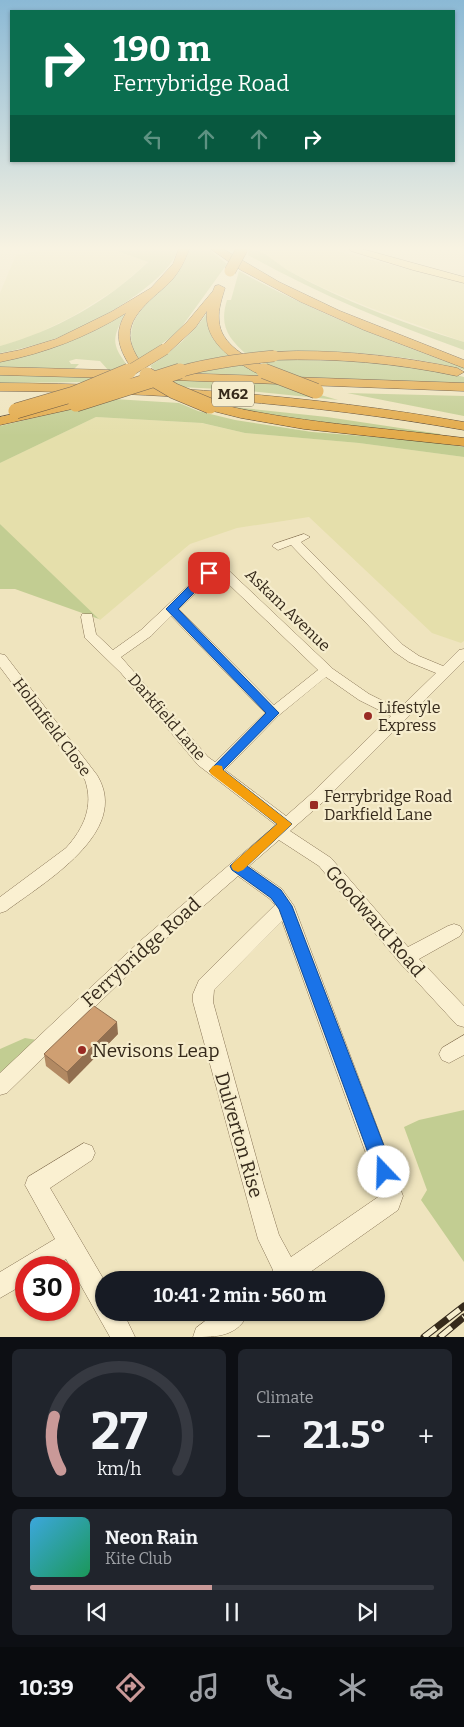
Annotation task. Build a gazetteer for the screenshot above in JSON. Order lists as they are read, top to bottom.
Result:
{
  "streets": {
    "highway": ["M62"],
    "street": [
      "Askam Avenue",
      "Darkfield Lane",
      "Holmfield Close",
      "Goodward Road",
      "Ferrybridge Road",
      "Dulverton Rise"
    ]
  },
  "crossings": [
    ["Askam Avenue", "Darkfield Lane"],
    ["Askam Avenue", "Ferrybridge Road"],
    ["Darkfield Lane", "Goodward Road"],
    ["Darkfield Lane", "Ferrybridge Road"],
    ["Goodward Road", "Ferrybridge Road"]
  ],
  "places": {
    "other": ["Lifestyle Express", "Nevisons Leap"],
    "transit": ["Ferrybridge Road Darkfield Lane"]
  },
  "page": {
    "turn": ["190 m", "Ferrybridge Road"],
    "limit": "30",
    "trip": "10:41 · 2 min · 560 m",
    "tile": "Climate",
    "heat": ["−", "21.5°", "+"],
    "song": ["Neon Rain", "Kite Club"],
    "tabs": "10:39",
    "gauge": ["27", "km/h"]
  }
}
